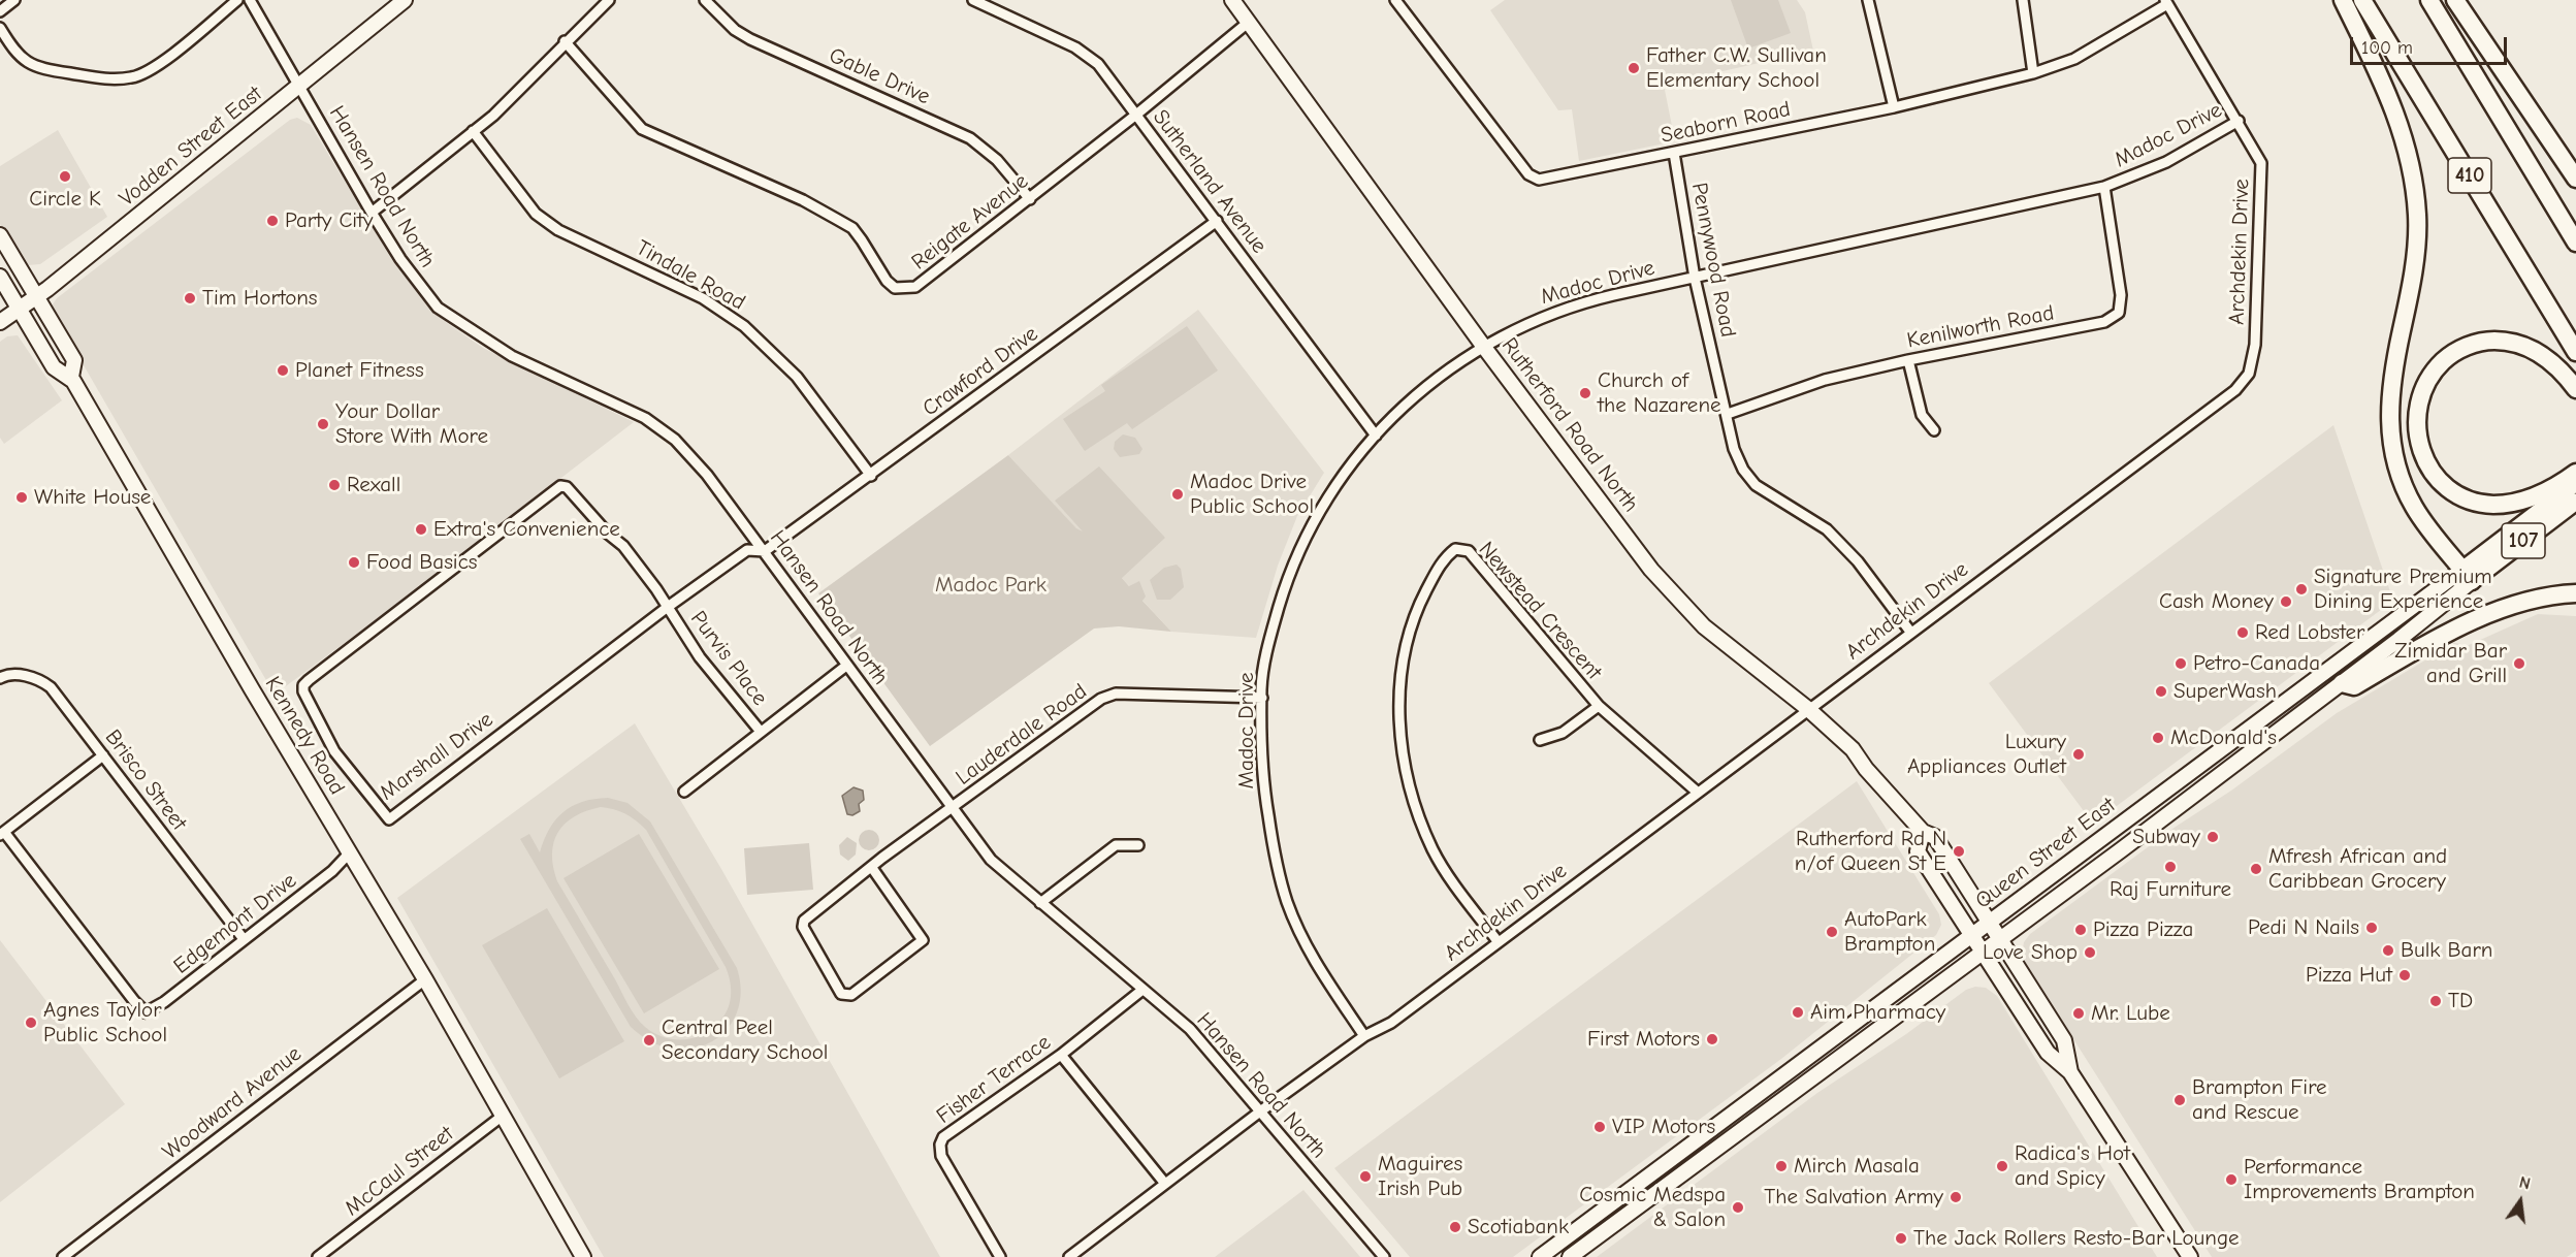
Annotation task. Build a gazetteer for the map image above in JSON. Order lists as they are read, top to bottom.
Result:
{
  "streets": {
    "highway": ["410"],
    "main road": [
      "Vodden Street East",
      "Rutherford Road North",
      "107",
      "Kennedy Road",
      "Queen Street East"
    ],
    "street": [
      "Gable Drive",
      "Seaborn Road",
      "Madoc Drive",
      "Sutherland Avenue",
      "Hansen Road North",
      "Reigate Avenue",
      "Archdekin Drive",
      "Pennywood Road",
      "Tindale Road",
      "Kenilworth Road",
      "Crawford Drive",
      "Newstead Crescent",
      "Purvis Place",
      "Lauderdale Road",
      "Marshall Drive",
      "Brisco Street",
      "Edgemont Drive",
      "Fisher Terrace",
      "Woodward Avenue",
      "McCaul Street"
    ]
  },
  "crossings": [
    ["Gable Drive", "Reigate Avenue"],
    ["Seaborn Road", "Archdekin Drive"],
    ["Seaborn Road", "Pennywood Road"],
    ["Madoc Drive", "Sutherland Avenue"],
    ["Madoc Drive", "Archdekin Drive"],
    ["Madoc Drive", "Pennywood Road"],
    ["Madoc Drive", "Kenilworth Road"],
    ["Madoc Drive", "Rutherford Road North"],
    ["Madoc Drive", "Lauderdale Road"],
    ["Vodden Street East", "Hansen Road North"],
    ["Sutherland Avenue", "Reigate Avenue"],
    ["Sutherland Avenue", "Crawford Drive"],
    ["Hansen Road North", "Archdekin Drive"],
    ["Hansen Road North", "Crawford Drive"],
    ["Hansen Road North", "Purvis Place"],
    ["Hansen Road North", "Lauderdale Road"],
    ["Hansen Road North", "Marshall Drive"],
    ["Hansen Road North", "Fisher Terrace"],
    ["Reigate Avenue", "Rutherford Road North"],
    ["Archdekin Drive", "Pennywood Road"],
    ["Archdekin Drive", "Rutherford Road North"],
    ["Archdekin Drive", "Newstead Crescent"],
    ["Pennywood Road", "Kenilworth Road"],
    ["Tindale Road", "Crawford Drive"],
    ["Crawford Drive", "Marshall Drive"],
    ["Rutherford Road North", "Queen Street East"],
    ["Purvis Place", "Marshall Drive"],
    ["Kennedy Road", "Edgemont Drive"],
    ["Kennedy Road", "Woodward Avenue"],
    ["Kennedy Road", "McCaul Street"],
    ["Brisco Street", "Edgemont Drive"]
  ],
  "parks": ["Madoc Park"],
  "places": [
    "Father C.W. Sullivan Elementary School",
    "Circle K",
    "Party City",
    "Tim Hortons",
    "Planet Fitness",
    "Church of the Nazarene",
    "Your Dollar Store With More",
    "Rexall",
    "Madoc Drive Public School",
    "White House",
    "Extra's Convenience",
    "Food Basics",
    "Signature Premium Dining Experience",
    "Cash Money",
    "Red Lobster",
    "Petro-Canada",
    "Zimidar Bar and Grill",
    "SuperWash",
    "McDonald's",
    "Luxury Appliances Outlet",
    "Subway",
    "Rutherford Rd N n/of Queen St E",
    "Raj Furniture",
    "Mfresh African and Caribbean Grocery",
    "Pedi N Nails",
    "Pizza Pizza",
    "AutoPark Brampton",
    "Bulk Barn",
    "Love Shop",
    "Pizza Hut",
    "TD",
    "Aim Pharmacy",
    "Mr. Lube",
    "Agnes Taylor Public School",
    "First Motors",
    "Central Peel Secondary School",
    "Brampton Fire and Rescue",
    "VIP Motors",
    "Mirch Masala",
    "Radica's Hot and Spicy",
    "Maguires Irish Pub",
    "Performance Improvements Brampton",
    "The Salvation Army",
    "Cosmic Medspa & Salon",
    "Scotiabank",
    "The Jack Rollers Resto-Bar Lounge"
  ],
  "scale_bar": "100 m",
  "north": "top"
}
